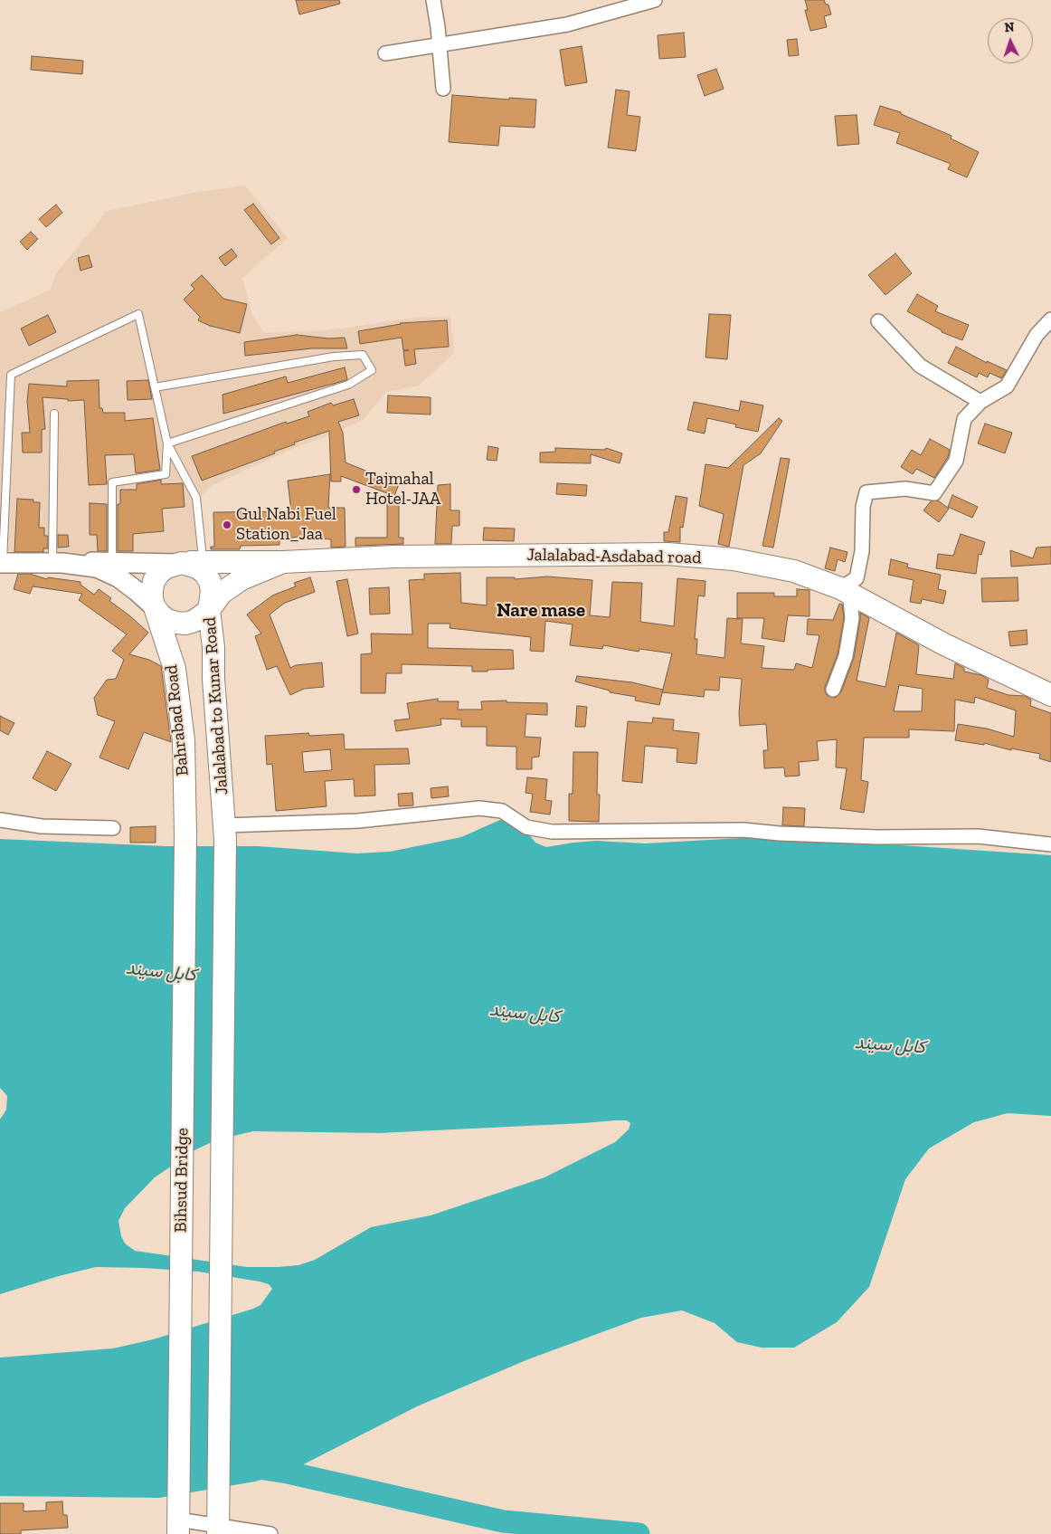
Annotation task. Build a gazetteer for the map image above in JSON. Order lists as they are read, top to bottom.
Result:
{
  "streets": {
    "main road": [
      "Jalalabad-Asdabad road",
      "Jalalabad to Kunar Road",
      "Bahrabad Road",
      "Bihsud Bridge"
    ]
  },
  "crossings": [
    ["Jalalabad-Asdabad road", "Jalalabad to Kunar Road"],
    ["Jalalabad-Asdabad road", "Bahrabad Road"],
    ["Jalalabad to Kunar Road", "Bahrabad Road"],
    ["Bahrabad Road", "Bihsud Bridge"]
  ],
  "districts": ["Nare mase"],
  "water": ["کابل سيند"],
  "places": ["Tajmahal Hotel-JAA", "Gul Nabi Fuel Station_Jaa"],
  "north": "top"
}
